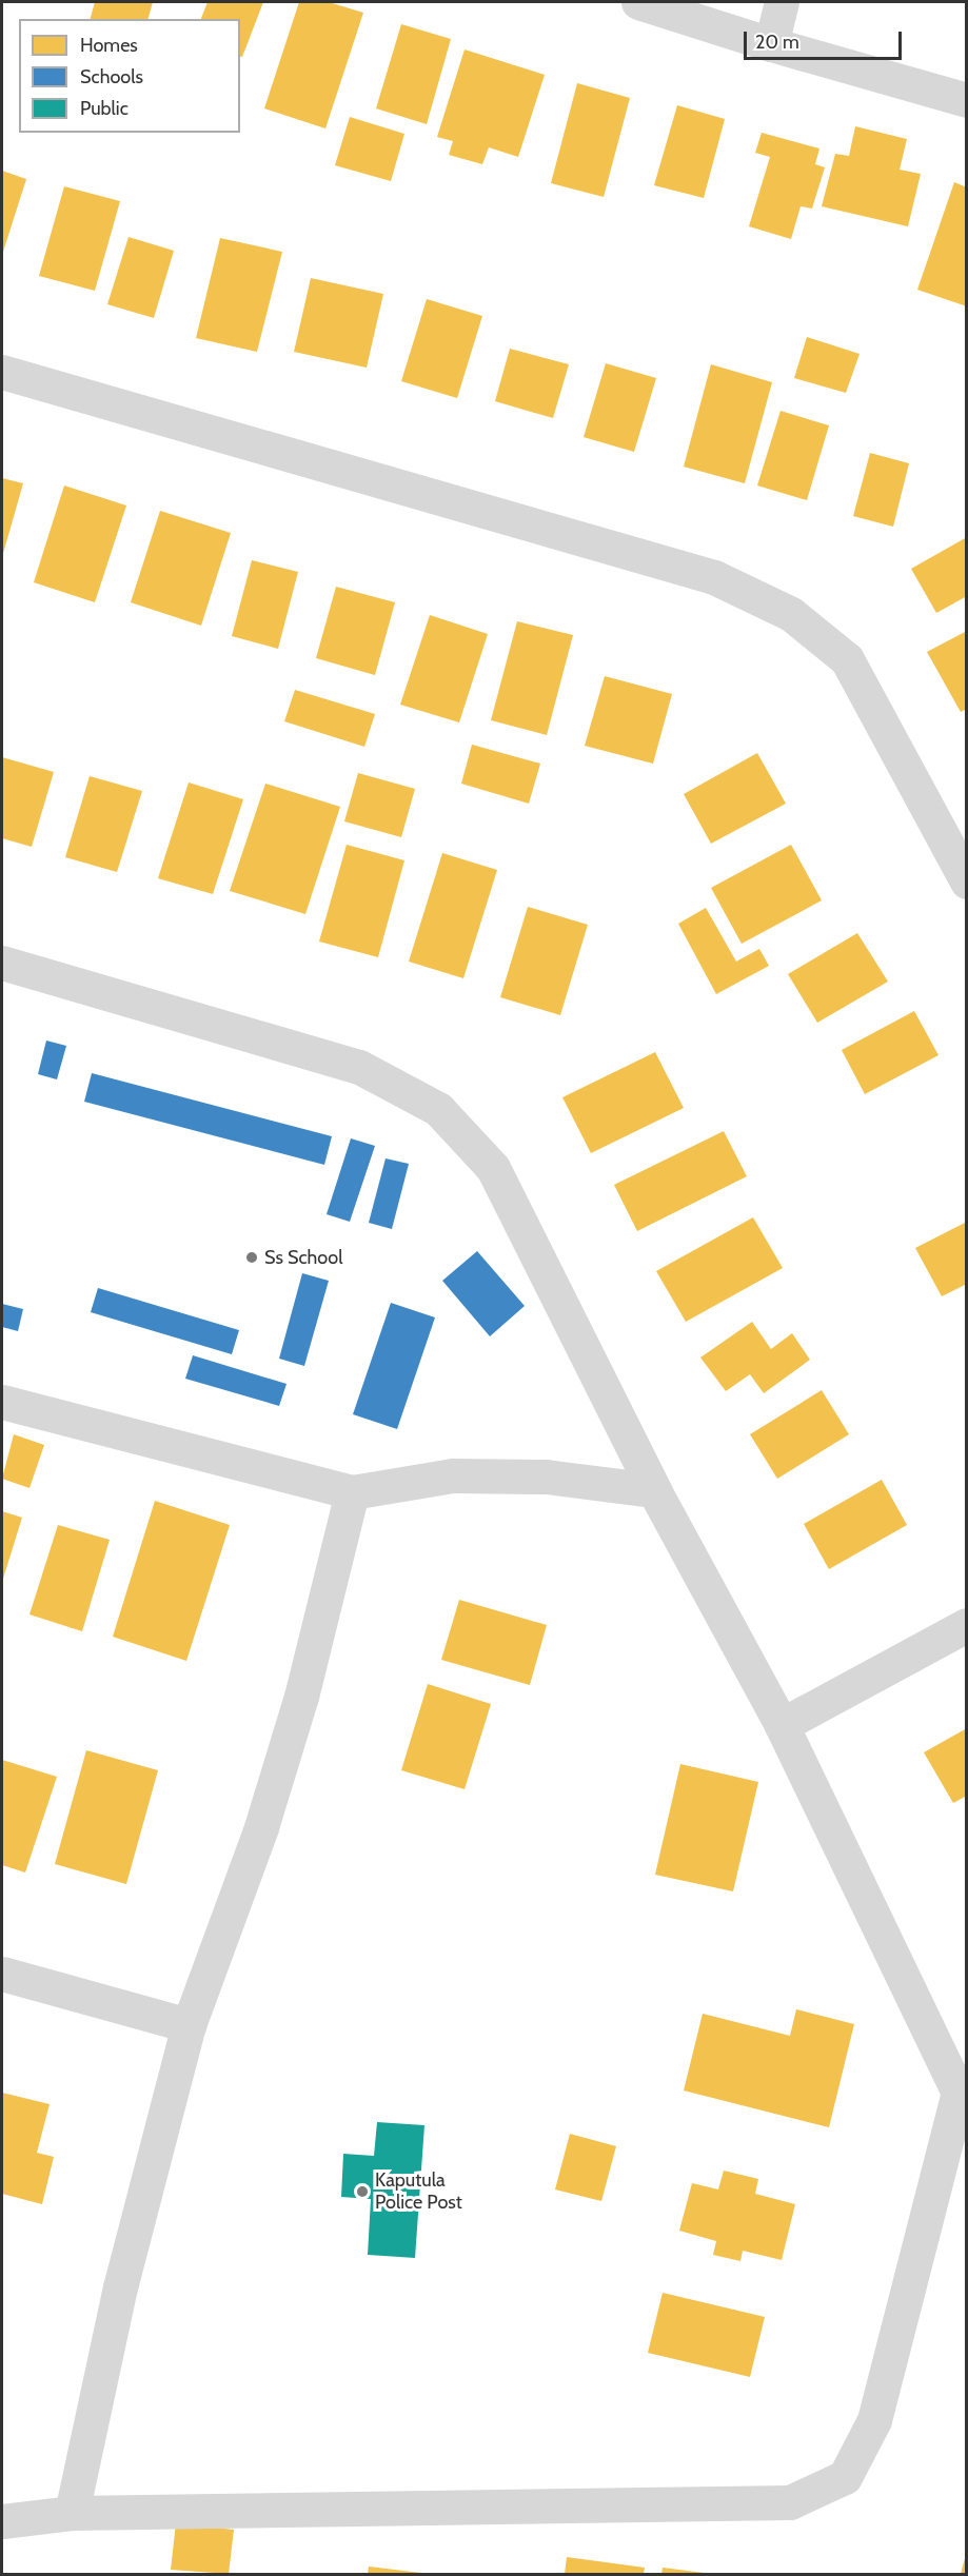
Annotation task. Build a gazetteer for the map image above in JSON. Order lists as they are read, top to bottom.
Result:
{
  "places": ["Ss School", "Kaputula Police Post"],
  "legend": ["Homes", "Schools", "Public"],
  "scale_bar": "20 m"
}
